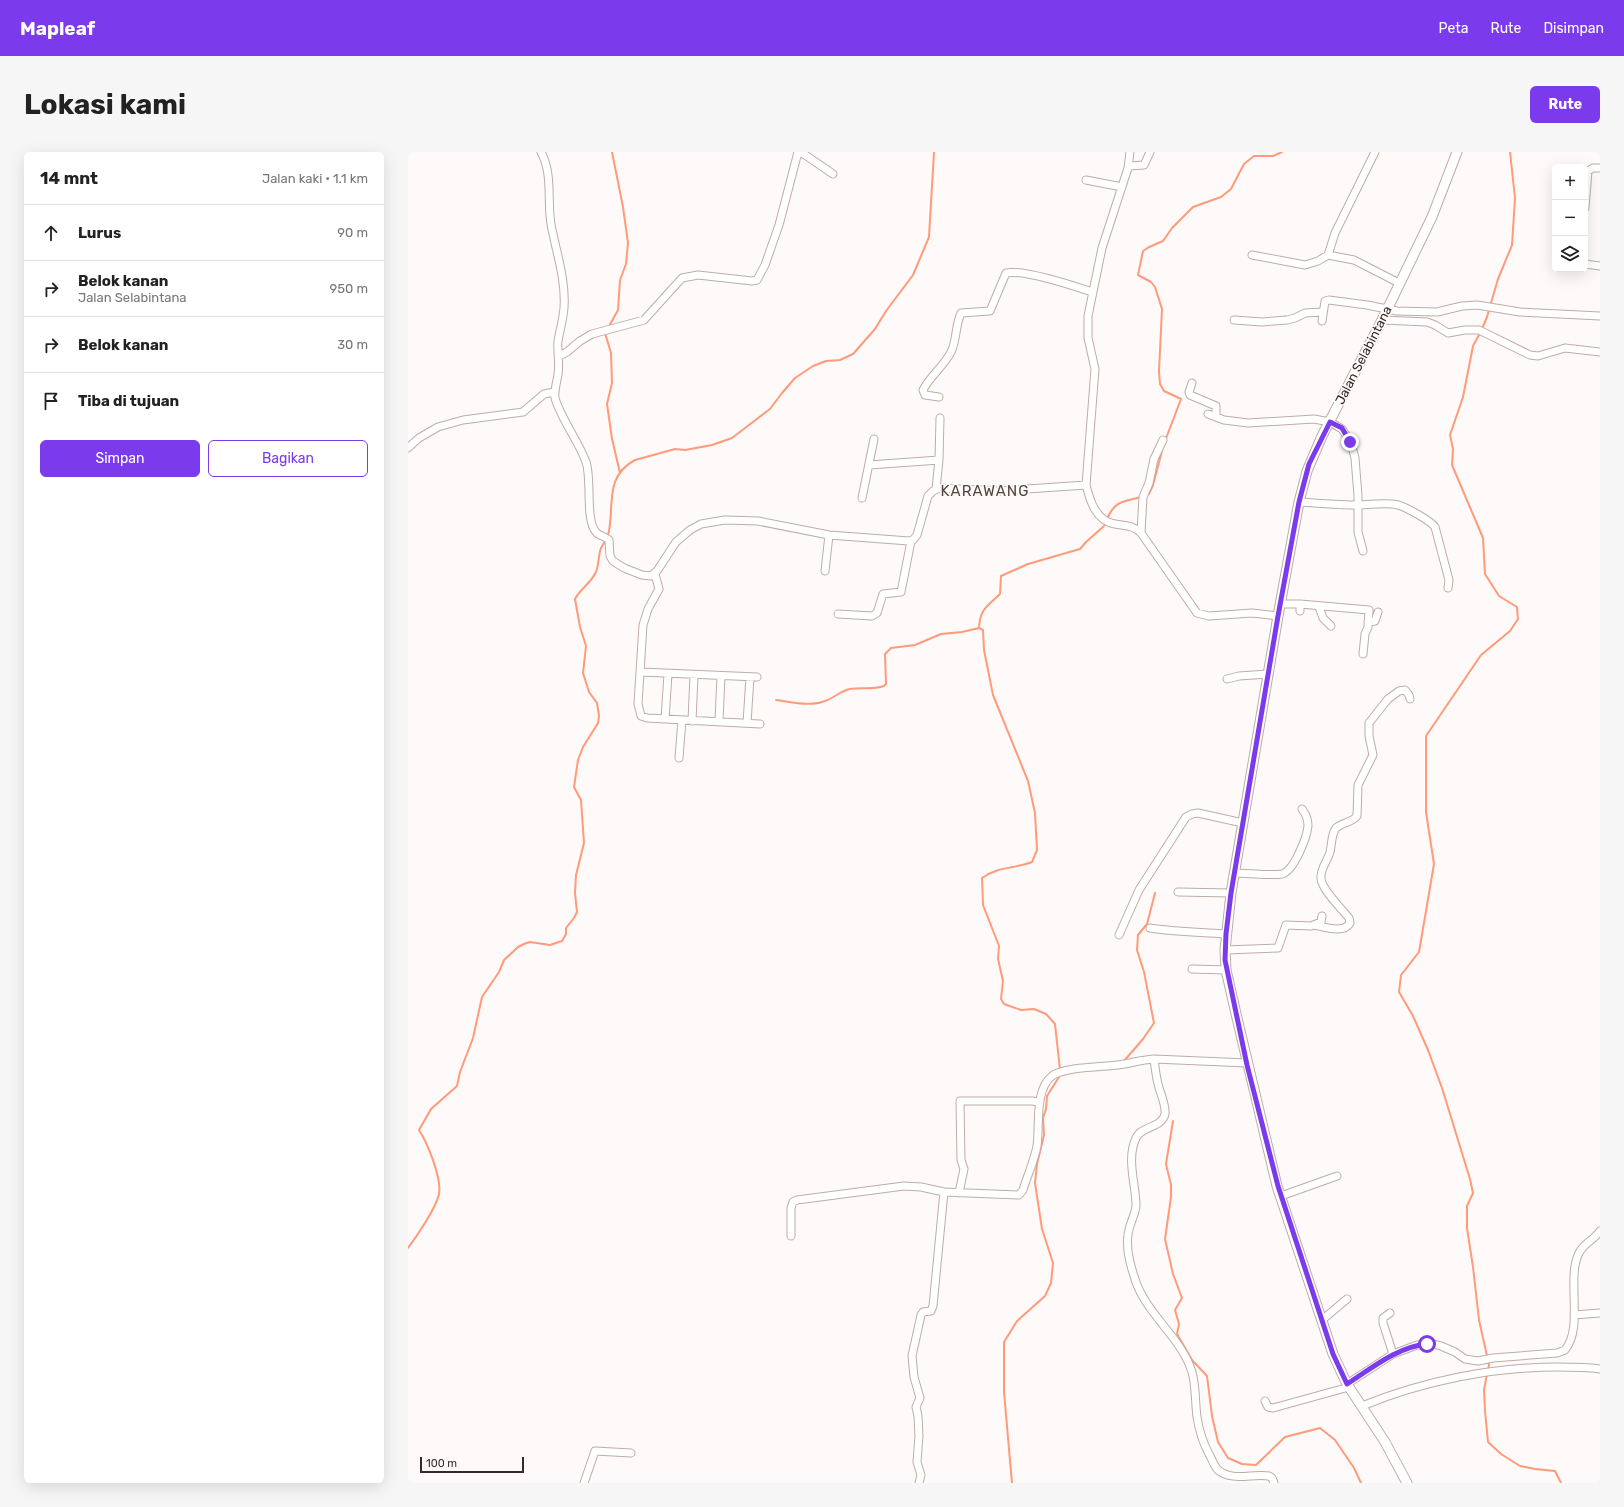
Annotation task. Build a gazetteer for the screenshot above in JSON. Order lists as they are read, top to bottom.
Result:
{
  "streets": {
    "street": ["Jalan Selabintana"]
  },
  "districts": ["KARAWANG"],
  "scale_bar": "100 m",
  "page": {
    "header": "Mapleaf",
    "nav": ["Peta", "Rute", "Disimpan"],
    "buttons": [
      "Rute",
      ["Simpan", "Bagikan"]
    ],
    "title": "Lokasi kami",
    "heading": ["14 mnt", "Jalan kaki · 1.1 km"],
    "map_buttons": ["+", "−"],
    "list": [
      ["Lurus", "90 m"],
      ["Belok kanan", "Jalan Selabintana", "950 m"],
      ["Belok kanan", "30 m"],
      "Tiba di tujuan"
    ],
    "scale": "100 m"
  }
}
